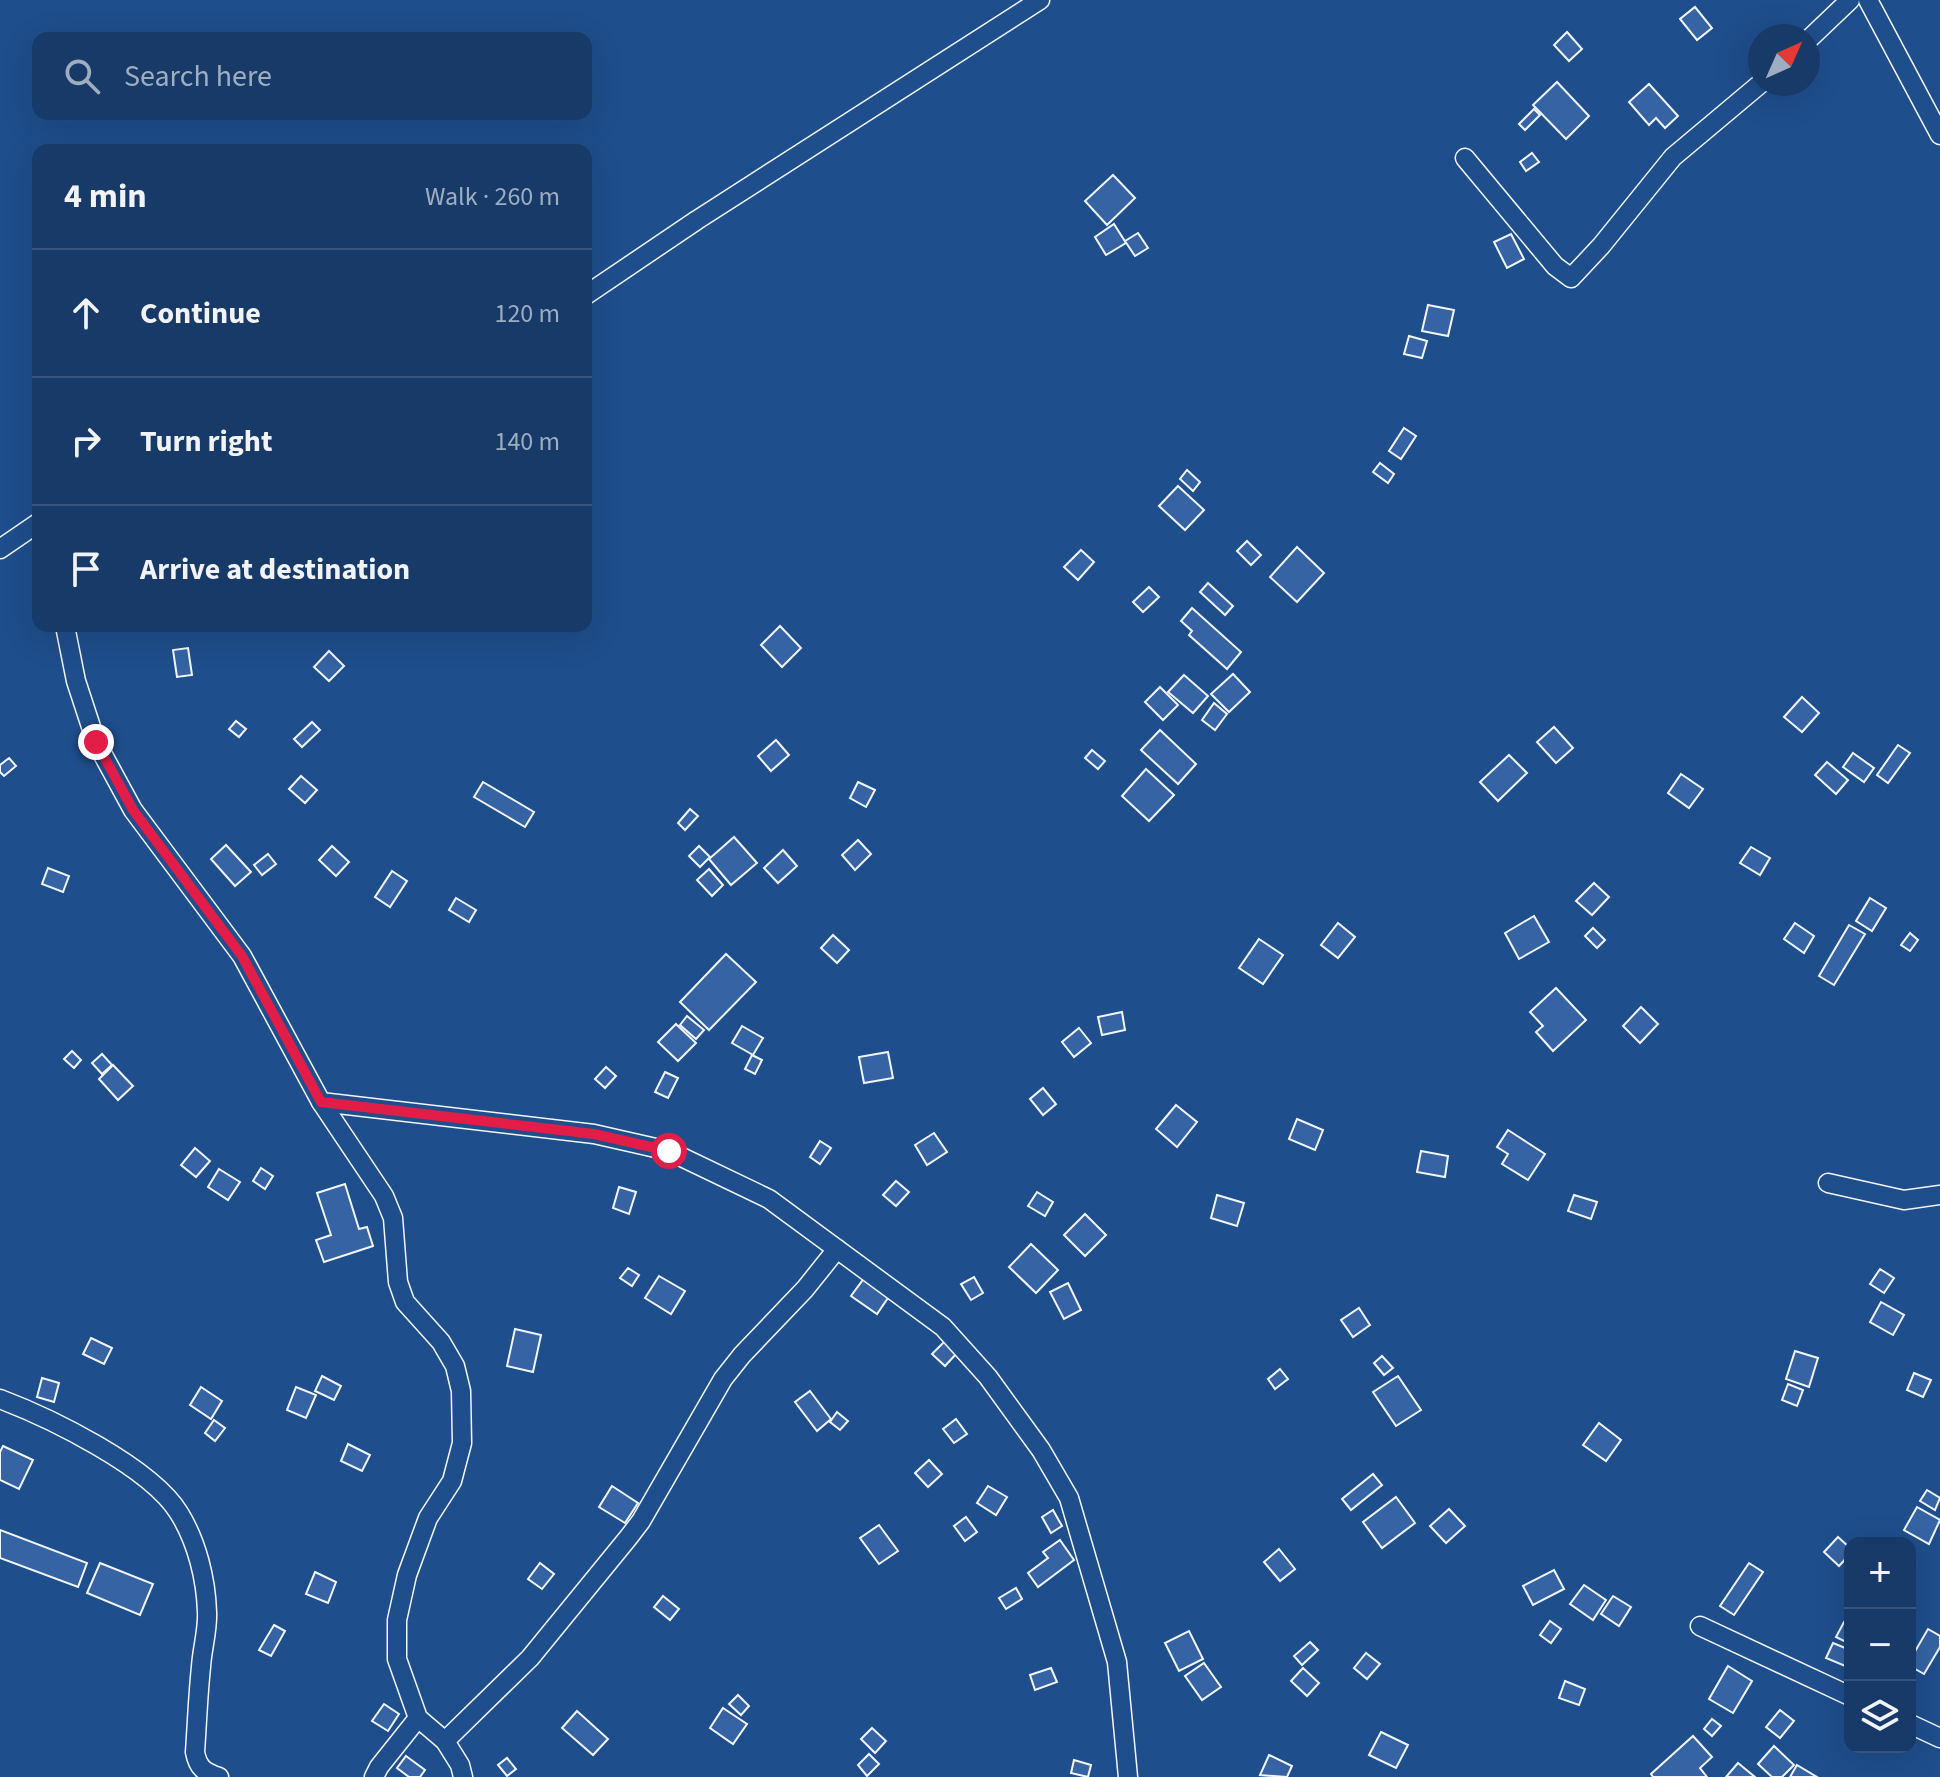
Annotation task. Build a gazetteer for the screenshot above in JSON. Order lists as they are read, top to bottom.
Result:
{
  "north": "top right",
  "page": {
    "search": "Search here",
    "heading": ["4 min", "Walk · 260 m"],
    "list": [
      ["Continue", "120 m"],
      ["Turn right", "140 m"],
      "Arrive at destination"
    ],
    "map_buttons": ["+", "−"]
  }
}
